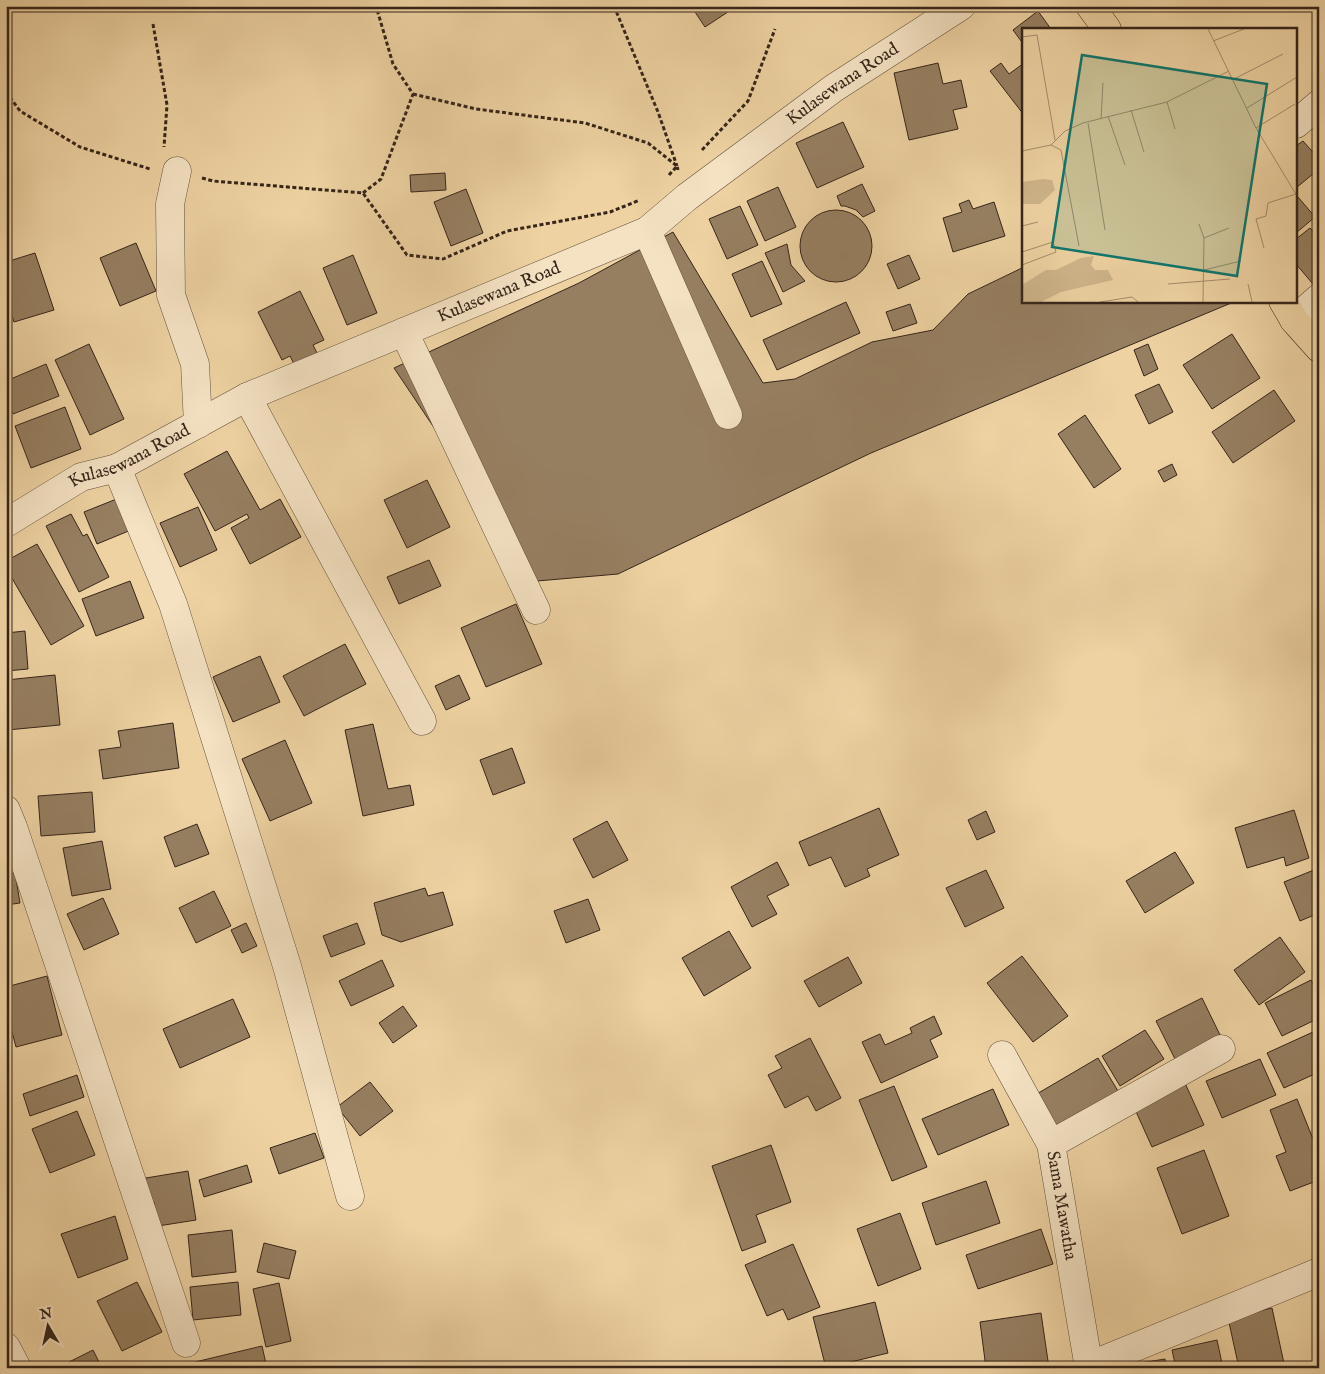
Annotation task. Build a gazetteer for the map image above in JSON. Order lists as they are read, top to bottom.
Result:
{
  "streets": {
    "street": ["Kulasewana Road", "Sama Mawatha"]
  },
  "north": "top"
}
